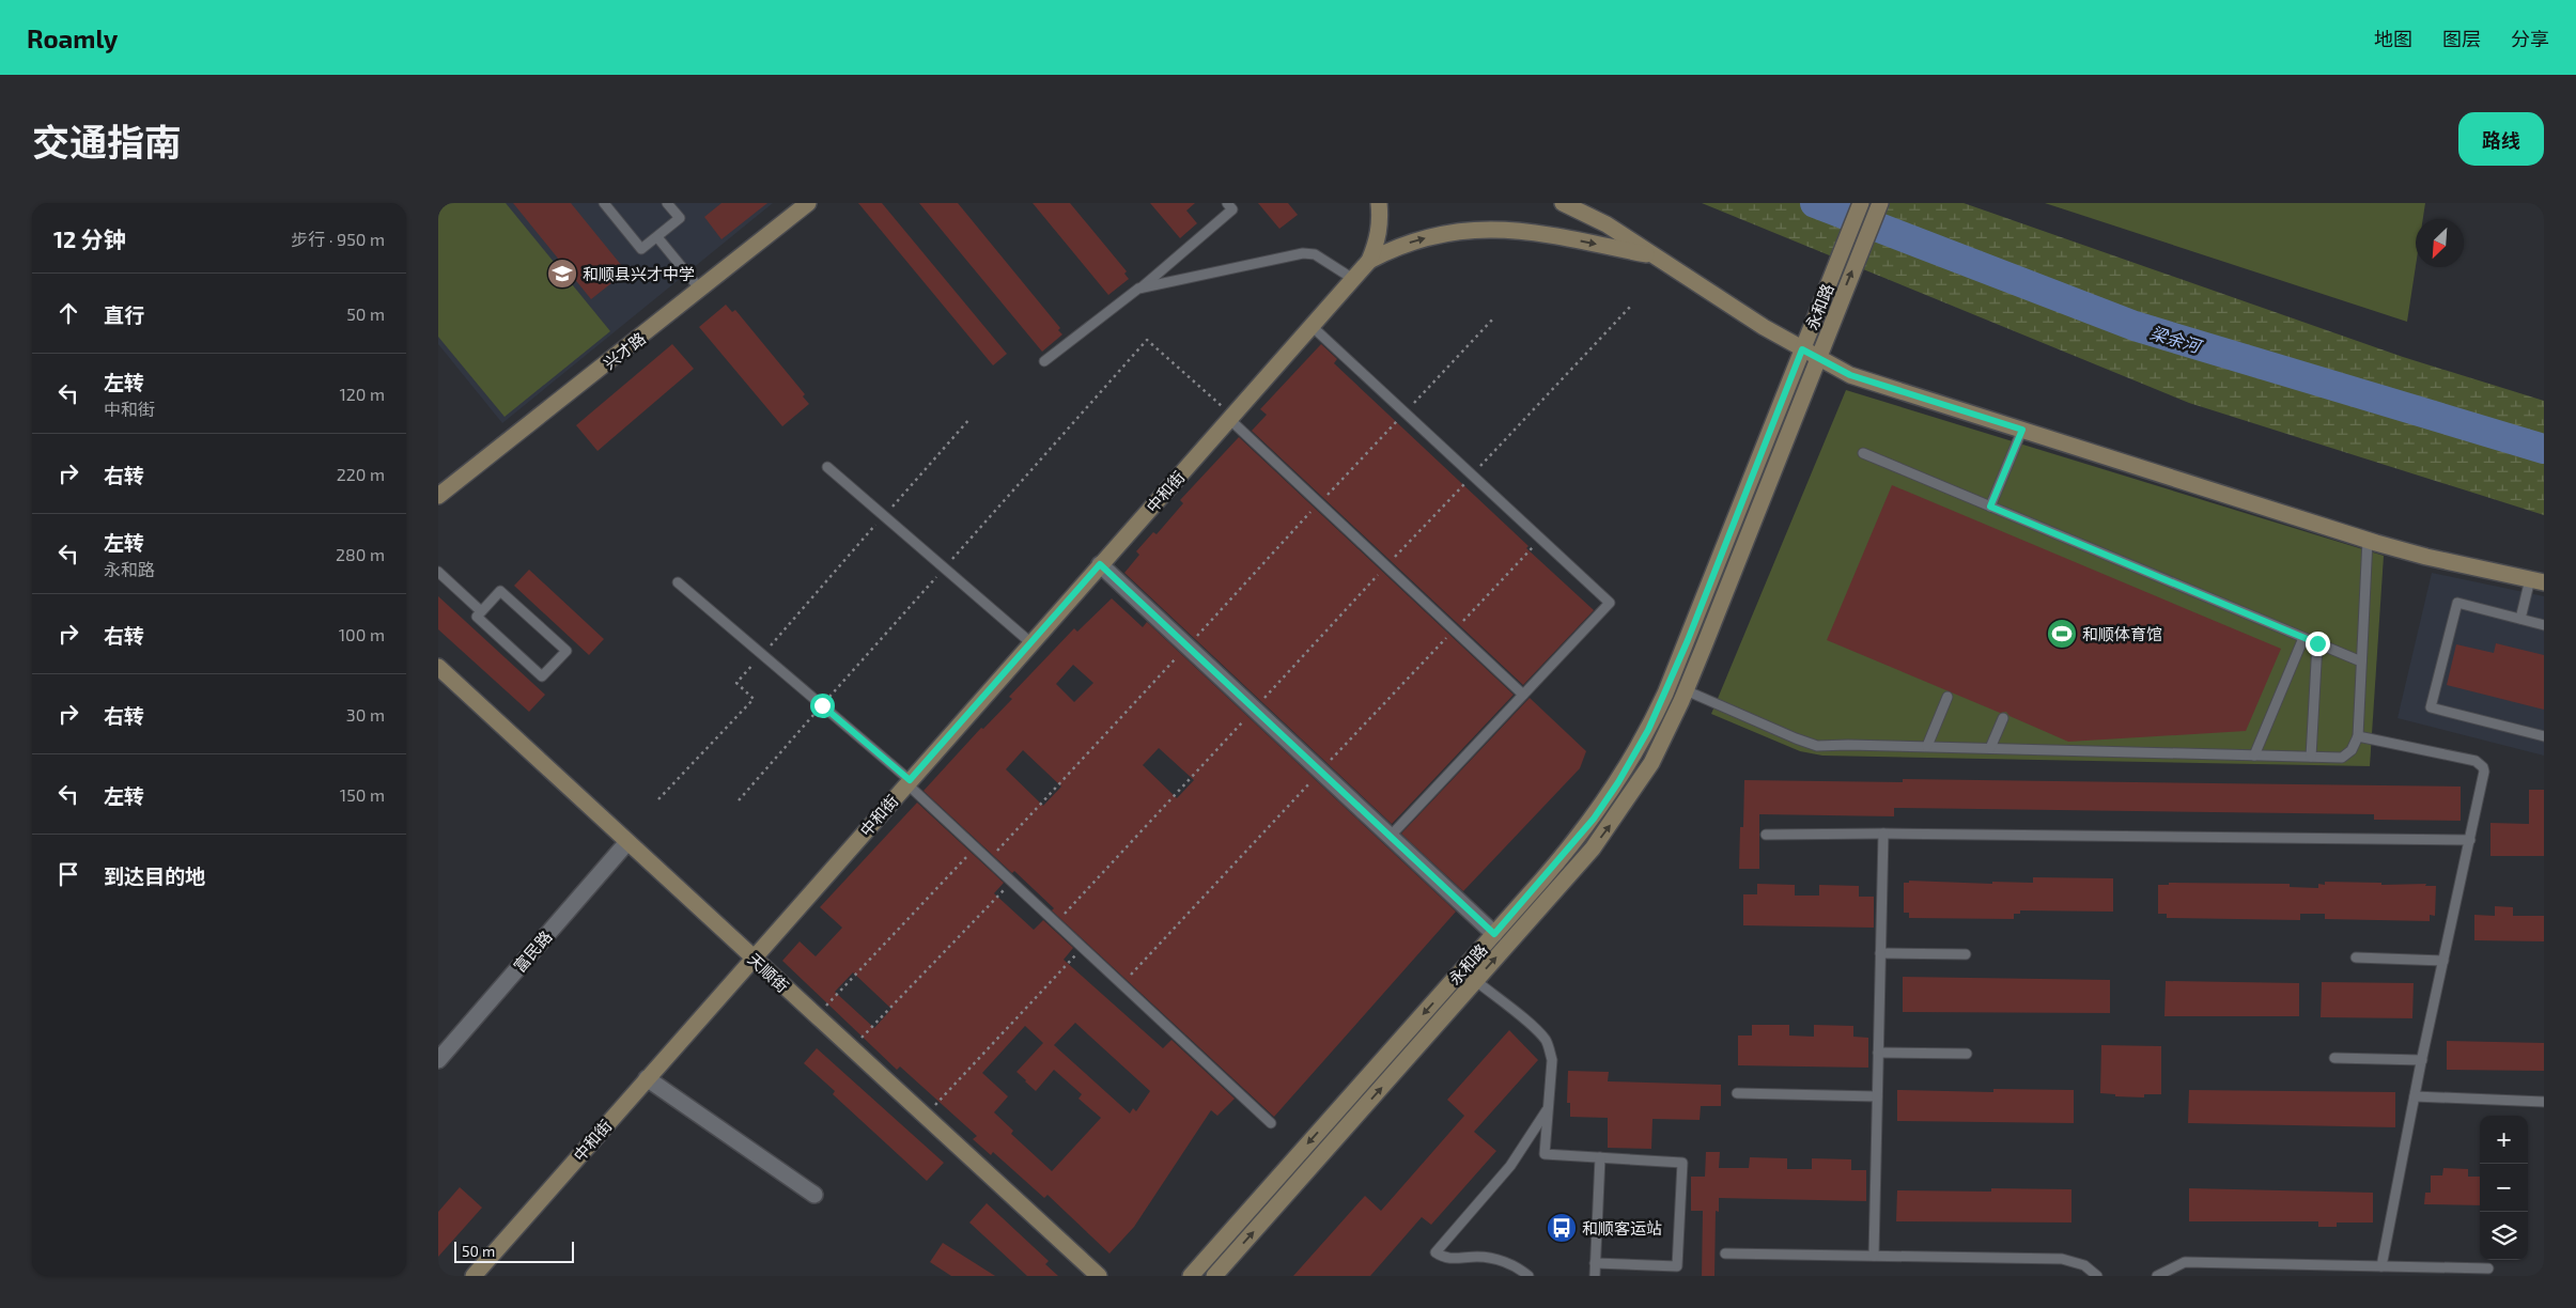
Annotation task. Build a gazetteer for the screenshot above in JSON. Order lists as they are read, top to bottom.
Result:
{
  "streets": {
    "main road": [
      "永和路",
      "兴才路",
      "中和街",
      "天顺街"
    ],
    "street": ["富民路"]
  },
  "crossings": [
    ["中和街", "天顺街"],
    ["富民路", "天顺街"]
  ],
  "water": ["梁余河"],
  "places": {
    "school or university": ["和顺县兴才中学"],
    "sports": ["和顺体育馆"],
    "bus stop": ["和顺客运站"]
  },
  "scale_bar": "50 m",
  "north": "bottom left",
  "page": {
    "header": "Roamly",
    "nav": ["地图", "图层", "分享"],
    "title": "交通指南",
    "buttons": "路线",
    "heading": ["12 分钟", "步行 · 950 m"],
    "list": [
      ["直行", "50 m"],
      ["左转", "中和街", "120 m"],
      ["右转", "220 m"],
      ["左转", "永和路", "280 m"],
      ["右转", "100 m"],
      ["右转", "30 m"],
      ["左转", "150 m"],
      "到达目的地"
    ],
    "map_buttons": ["+", "−"],
    "scale": "50 m"
  }
}
